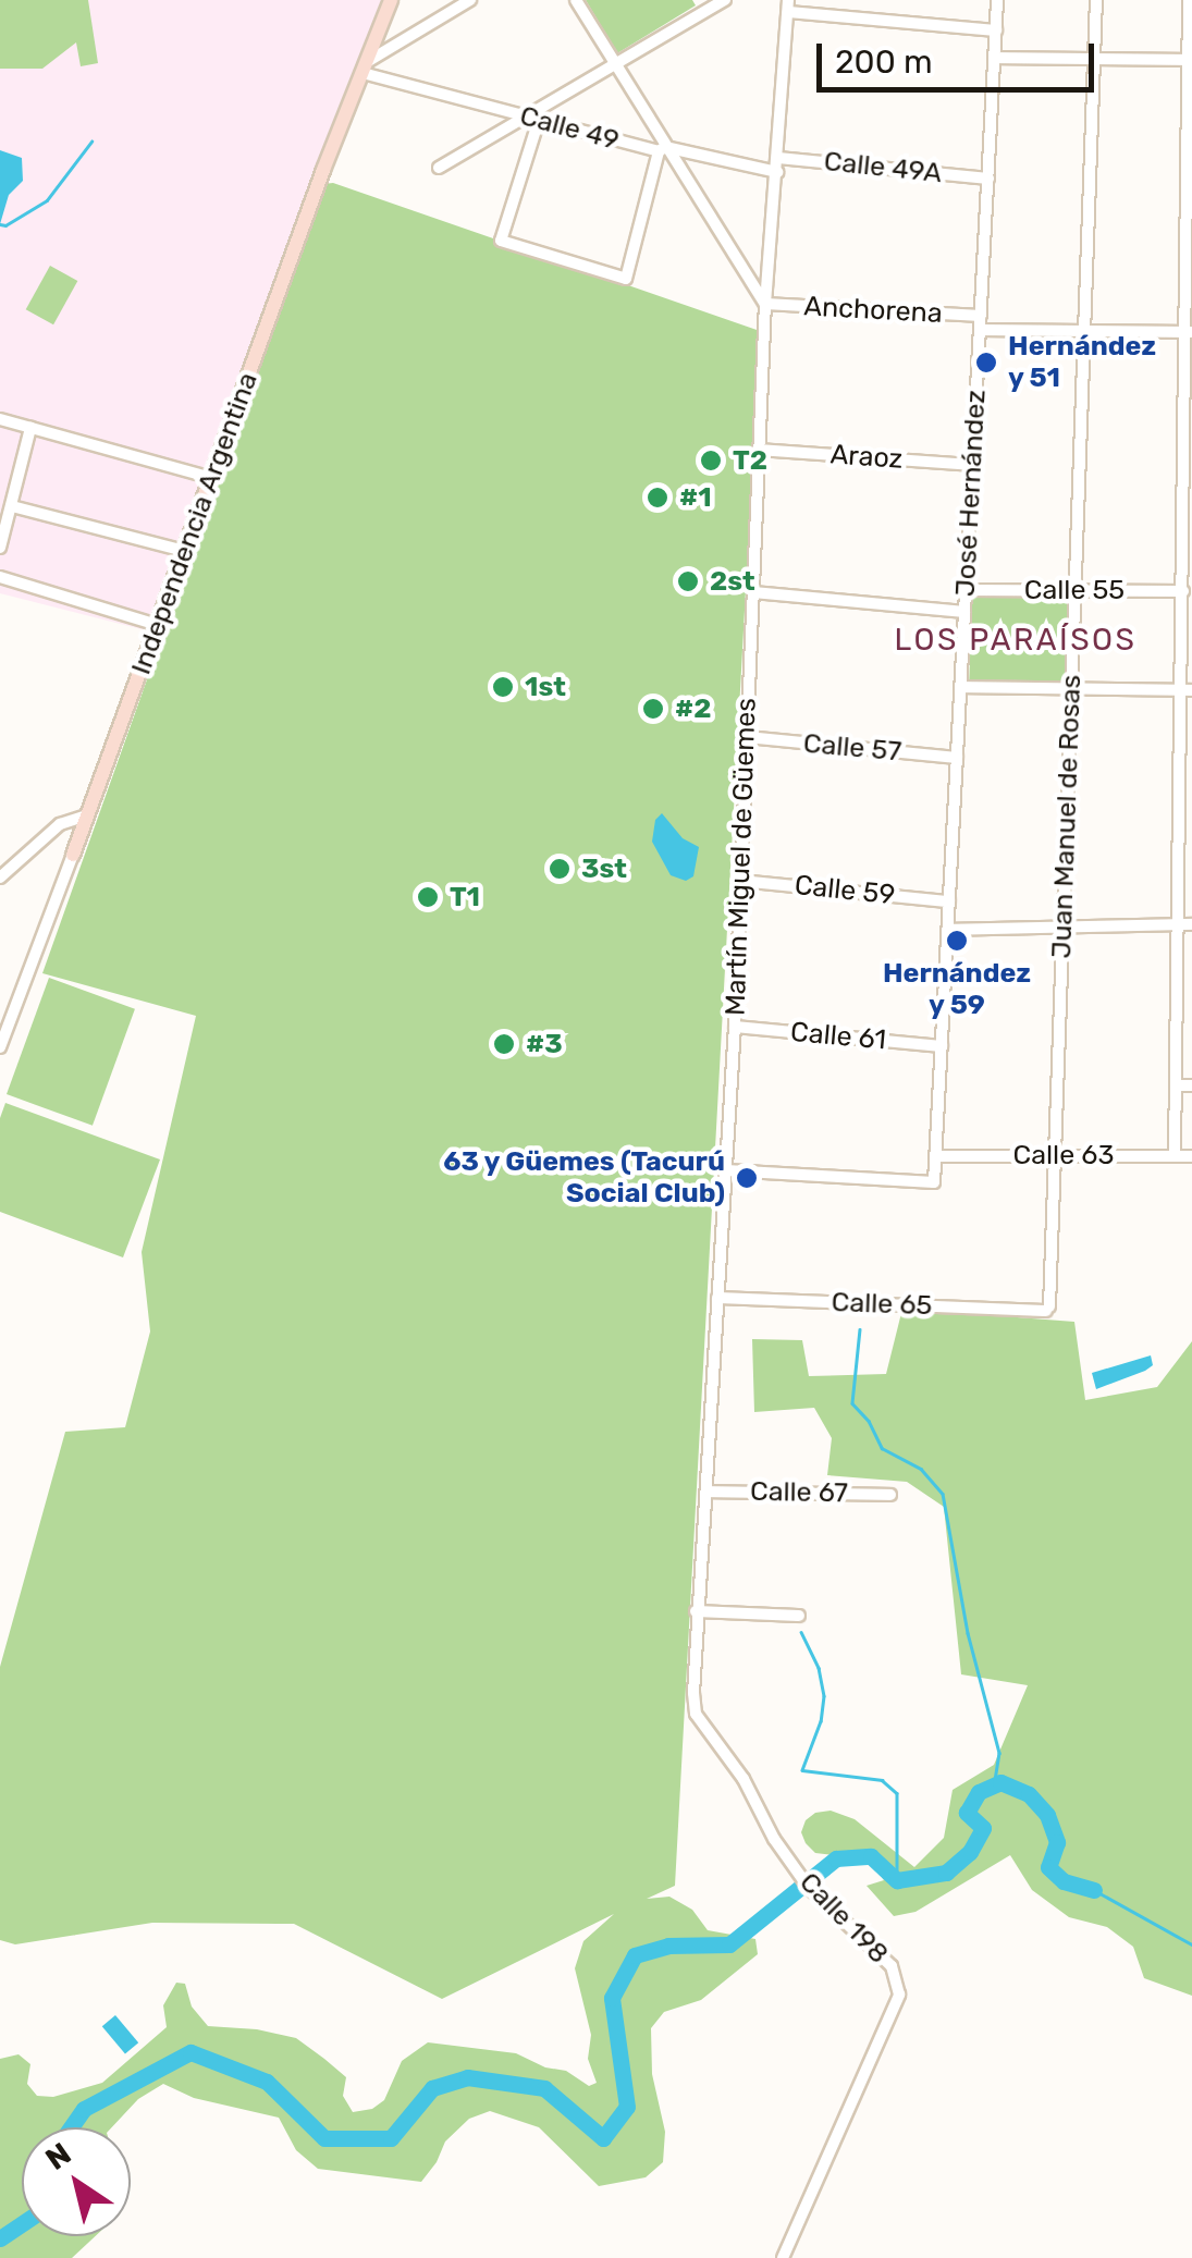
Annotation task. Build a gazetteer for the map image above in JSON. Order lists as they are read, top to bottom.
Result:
{
  "streets": {
    "main road": ["Independencia Argentina"],
    "street": [
      "Calle 49",
      "Calle 49A",
      "Anchorena",
      "Araoz",
      "José Hernández",
      "Calle 55",
      "Calle 57",
      "Juan Manuel de Rosas",
      "Martín Miguel de Güemes",
      "Calle 59",
      "Calle 61",
      "Calle 63",
      "Calle 65",
      "Calle 67",
      "Calle 198"
    ]
  },
  "crossings": [
    ["Calle 49", "Independencia Argentina"],
    ["Calle 49", "Martín Miguel de Güemes"],
    ["Calle 49A", "José Hernández"],
    ["Calle 49A", "Martín Miguel de Güemes"],
    ["Anchorena", "José Hernández"],
    ["Anchorena", "Juan Manuel de Rosas"],
    ["Anchorena", "Martín Miguel de Güemes"],
    ["Araoz", "José Hernández"],
    ["Araoz", "Martín Miguel de Güemes"],
    ["José Hernández", "Calle 55"],
    ["José Hernández", "Calle 57"],
    ["José Hernández", "Martín Miguel de Güemes"],
    ["José Hernández", "Calle 59"],
    ["José Hernández", "Calle 61"],
    ["José Hernández", "Calle 63"],
    ["Calle 55", "Juan Manuel de Rosas"],
    ["Calle 57", "Martín Miguel de Güemes"],
    ["Juan Manuel de Rosas", "Calle 63"],
    ["Juan Manuel de Rosas", "Calle 65"],
    ["Martín Miguel de Güemes", "Calle 59"],
    ["Martín Miguel de Güemes", "Calle 61"],
    ["Martín Miguel de Güemes", "Calle 65"],
    ["Martín Miguel de Güemes", "Calle 67"],
    ["Martín Miguel de Güemes", "Calle 198"]
  ],
  "districts": ["LOS PARAÍSOS"],
  "places": [
    "Hernández y 51",
    "T2",
    "#1",
    "2st",
    "1st",
    "#2",
    "3st",
    "T1",
    "Hernández y 59",
    "#3",
    "63 y Güemes (Tacurú Social Club)"
  ],
  "scale_bar": "200 m",
  "north": "top left"
}
